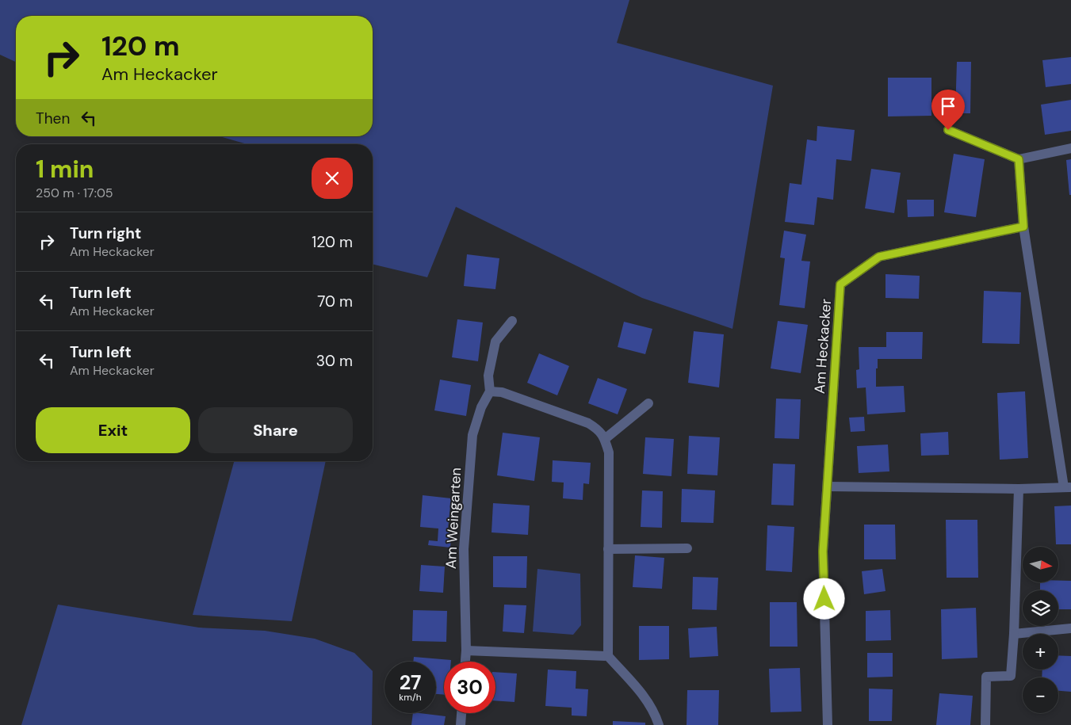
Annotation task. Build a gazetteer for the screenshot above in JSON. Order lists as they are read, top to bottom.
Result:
{
  "streets": {
    "street": ["Am Heckacker", "Am Weingarten"]
  },
  "north": "right",
  "page": {
    "turn": ["120 m", "Am Heckacker"],
    "then": "Then",
    "heading": ["1 min", "250 m · 17:05"],
    "list": [
      {
        "name": "Turn right",
        "note": "Am Heckacker",
        "value": "120 m"
      },
      {
        "name": "Turn left",
        "note": "Am Heckacker",
        "value": "70 m"
      },
      {
        "name": "Turn left",
        "note": "Am Heckacker",
        "value": "30 m"
      }
    ],
    "buttons": ["Exit", "Share"],
    "map_buttons": ["+", "−"],
    "speed": "27 km/h",
    "limit": "30"
  }
}
